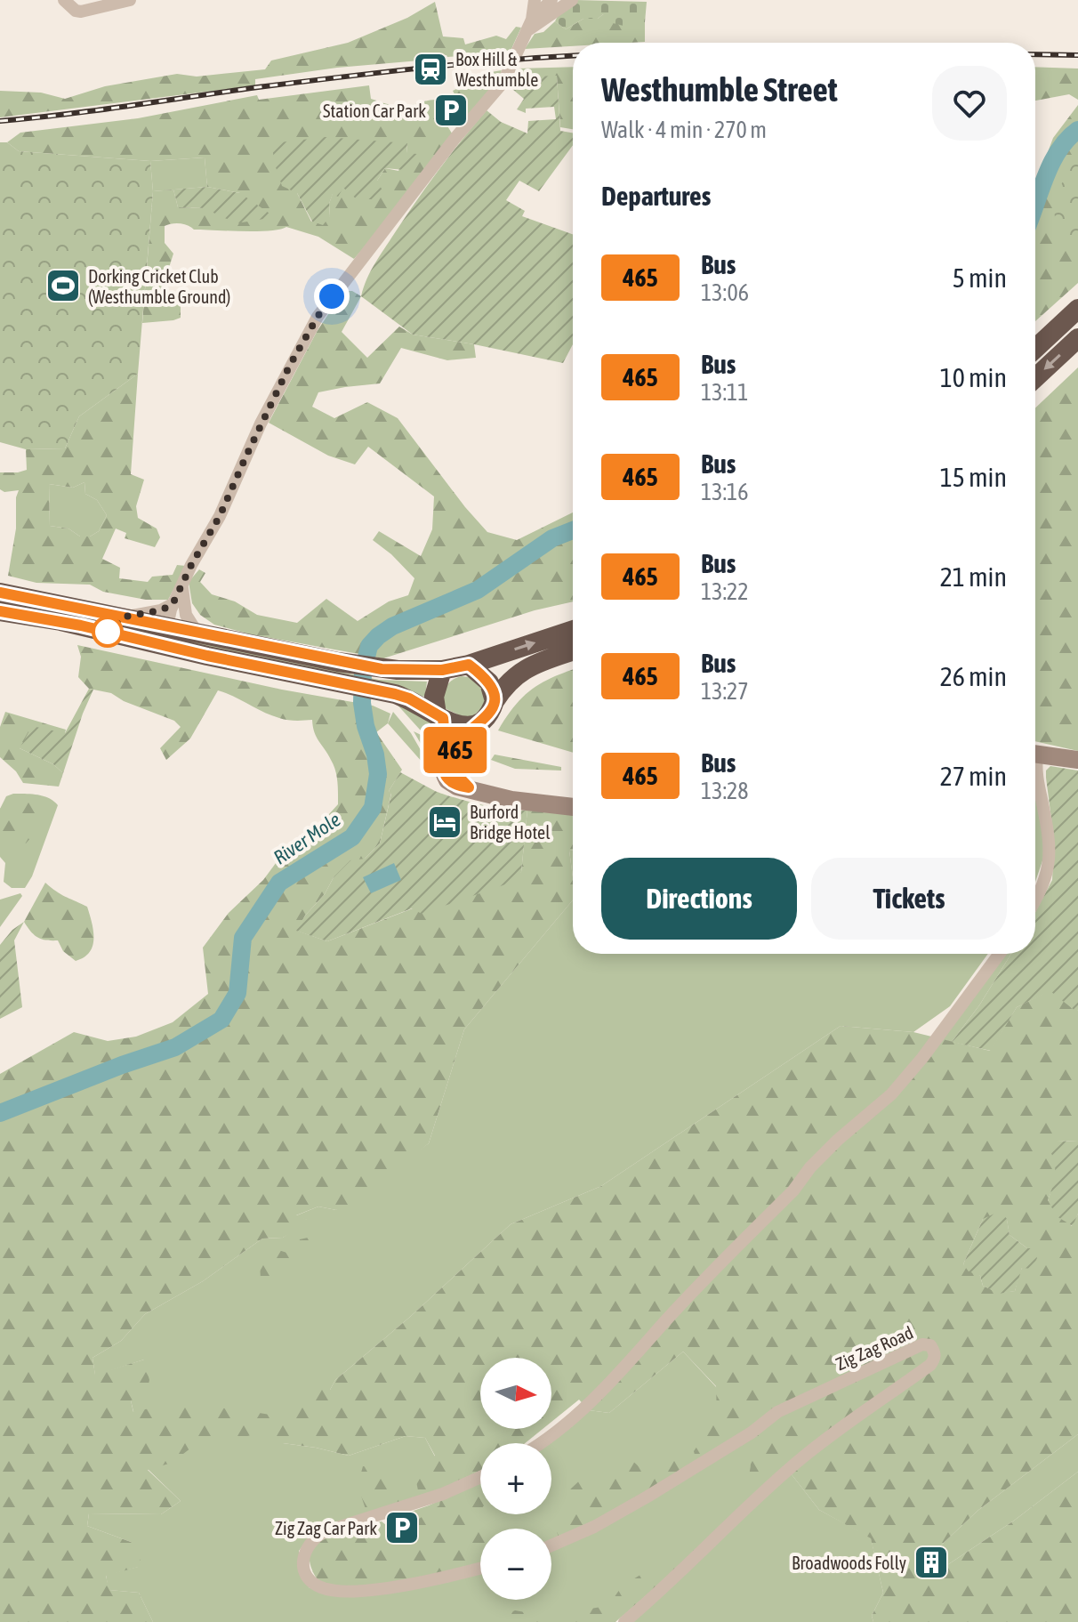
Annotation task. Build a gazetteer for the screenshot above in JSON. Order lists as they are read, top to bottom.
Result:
{
  "streets": {
    "street": ["Zig Zag Road"]
  },
  "water": ["River Mole"],
  "places": {
    "station": ["Box Hill & Westhumble"],
    "parking": ["Station Car Park", "Zig Zag Car Park"],
    "sports": ["Dorking Cricket Club (Westhumble Ground)"],
    "hotel": ["Burford Bridge Hotel"],
    "building": ["Broadwoods Folly"]
  },
  "lines": ["bus line 465"],
  "north": "right",
  "page": {
    "on_map": "465",
    "heading": [
      ["Westhumble Street", "Walk · 4 min · 270 m"],
      "Departures"
    ],
    "list": [
      {
        "mark": "465",
        "name": "Bus",
        "note": "13:06",
        "value": "5 min"
      },
      {
        "mark": "465",
        "name": "Bus",
        "note": "13:11",
        "value": "10 min"
      },
      {
        "mark": "465",
        "name": "Bus",
        "note": "13:16",
        "value": "15 min"
      },
      {
        "mark": "465",
        "name": "Bus",
        "note": "13:22",
        "value": "21 min"
      },
      {
        "mark": "465",
        "name": "Bus",
        "note": "13:27",
        "value": "26 min"
      },
      {
        "mark": "465",
        "name": "Bus",
        "note": "13:28",
        "value": "27 min"
      }
    ],
    "buttons": ["Directions", "Tickets"],
    "map_buttons": ["+", "−"]
  }
}
